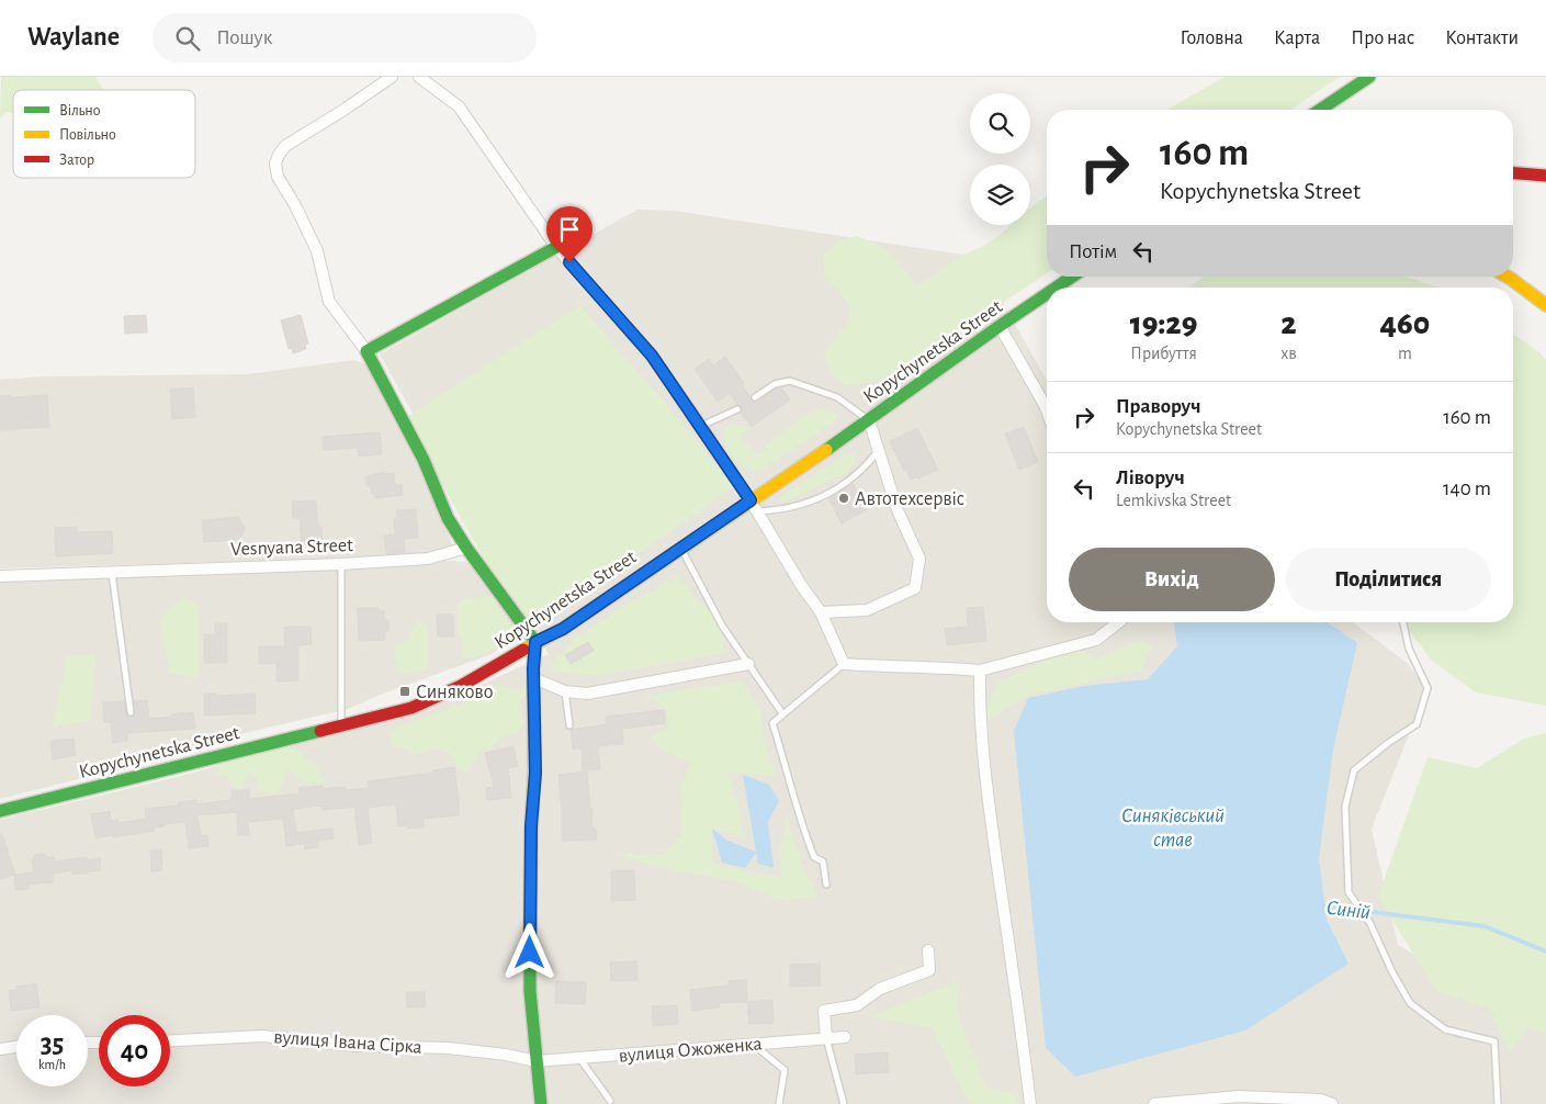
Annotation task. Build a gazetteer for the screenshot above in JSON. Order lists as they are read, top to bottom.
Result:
{
  "streets": {
    "main road": ["Kopychynetska Street"],
    "street": ["Vesnyana Street", "вулиця Івана Сірка", "вулиця Ожоженка"]
  },
  "crossings": [
    ["вулиця Івана Сірка", "вулиця Ожоженка"]
  ],
  "water": ["Синяківський став", "Синій"],
  "places": {
    "other": ["Автотехсервіс"],
    "transit": ["Синяково"]
  },
  "legend": ["Вільно", "Повільно", "Затор"],
  "page": {
    "header": "Waylane",
    "search": "Пошук",
    "nav": [
      "Головна",
      "Карта",
      "Про нас",
      "Контакти"
    ],
    "turn": ["160 m", "Kopychynetska Street"],
    "then": "Потім",
    "eta": [
      "19:29",
      "Прибуття",
      "2",
      "хв",
      "460",
      "m"
    ],
    "list": [
      {
        "name": "Праворуч",
        "note": "Kopychynetska Street",
        "value": "160 m"
      },
      {
        "name": "Ліворуч",
        "note": "Lemkivska Street",
        "value": "140 m"
      }
    ],
    "buttons": ["Вихід", "Поділитися"],
    "speed": "35 km/h",
    "limit": "40"
  }
}
